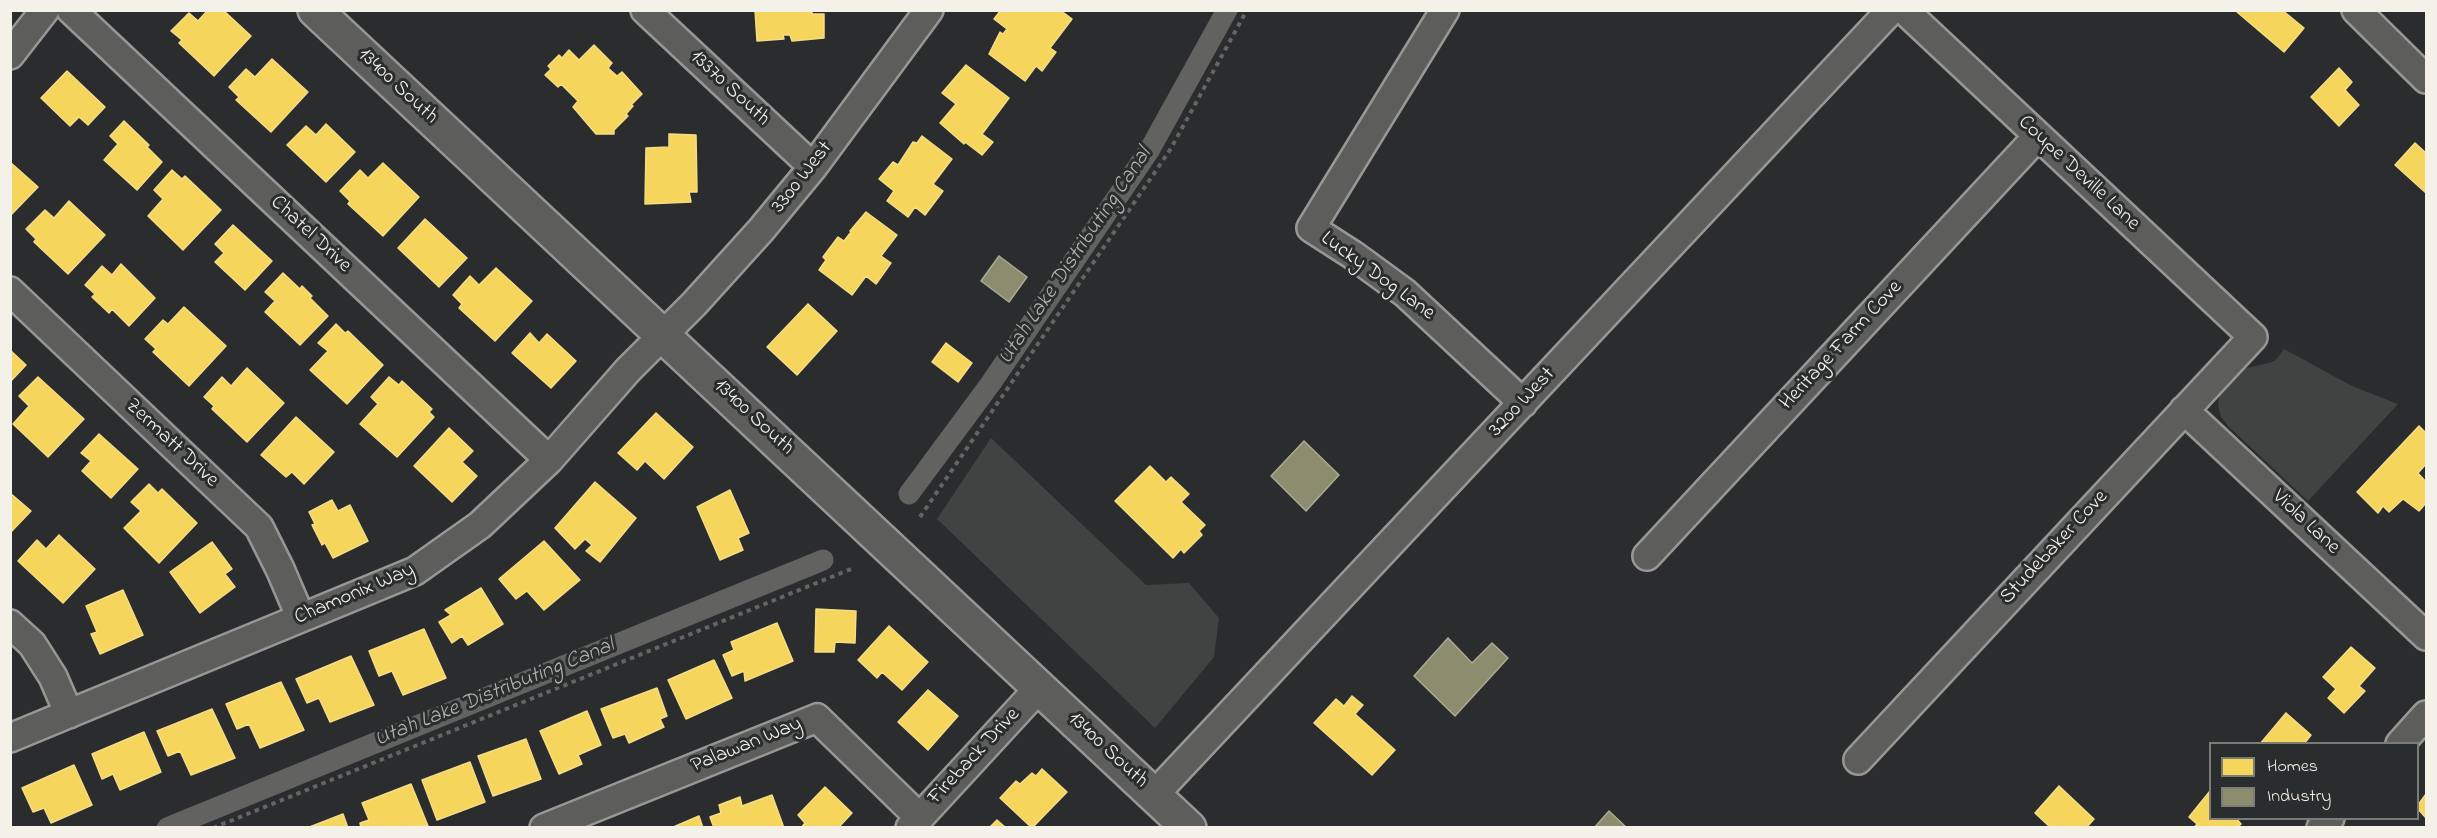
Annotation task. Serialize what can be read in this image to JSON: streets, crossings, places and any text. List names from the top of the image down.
{
  "streets": {
    "main road": ["13400 South"],
    "street": [
      "13370 South",
      "Coupe Deville Lane",
      "3300 West",
      "Chatel Drive",
      "Lucky Dog Lane",
      "Heritage Farm Cove",
      "3200 West",
      "Zermatt Drive",
      "Viola Lane",
      "Studebaker Cove",
      "Chamonix Way",
      "Palawan Way",
      "Fireback Drive"
    ]
  },
  "crossings": [
    ["13400 South", "3300 West"],
    ["13400 South", "3200 West"],
    ["13400 South", "Chamonix Way"],
    ["13400 South", "Fireback Drive"],
    ["13370 South", "3300 West"],
    ["Coupe Deville Lane", "Heritage Farm Cove"],
    ["Coupe Deville Lane", "Studebaker Cove"],
    ["3300 West", "Chamonix Way"],
    ["Chatel Drive", "Chamonix Way"],
    ["Lucky Dog Lane", "3200 West"],
    ["Zermatt Drive", "Chamonix Way"],
    ["Viola Lane", "Studebaker Cove"],
    ["Palawan Way", "Fireback Drive"]
  ],
  "water": ["Utah Lake Distributing Canal"],
  "legend": ["Homes", "Industry"]
}
